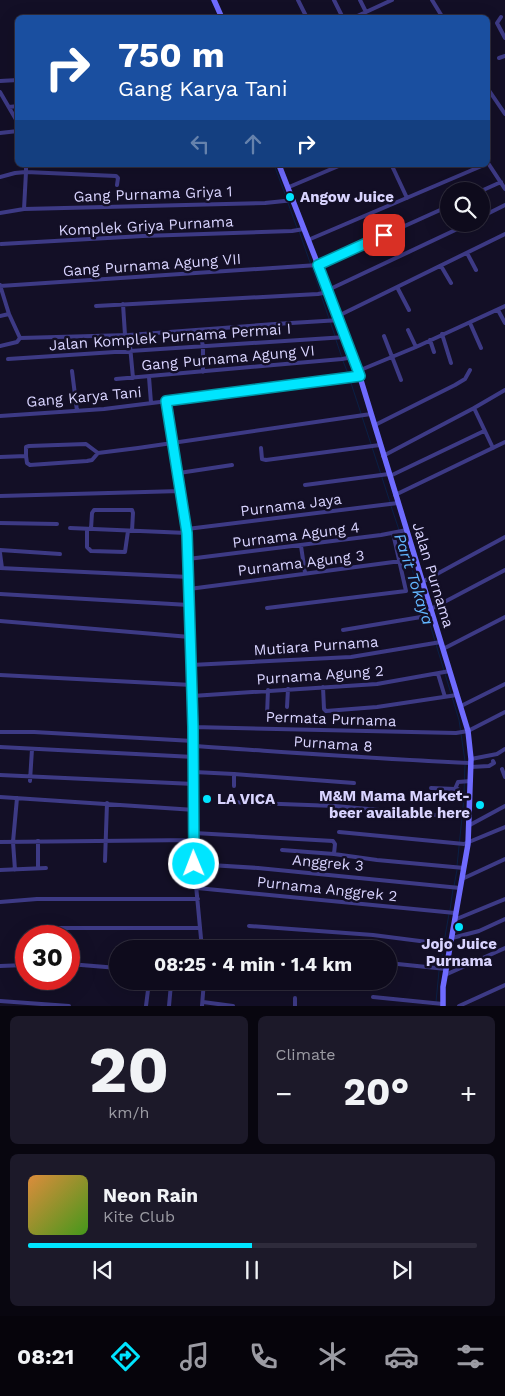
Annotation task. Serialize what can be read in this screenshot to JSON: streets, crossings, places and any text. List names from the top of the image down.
{
  "streets": {
    "street": [
      "Gang Purnama Griya 1",
      "Komplek Griya Purnama",
      "Gang Purnama Agung VII",
      "Jalan Komplek Purnama Permai I",
      "Gang Purnama Agung VI",
      "Gang Karya Tani",
      "Purnama Jaya",
      "Purnama Agung 4",
      "Purnama Agung 3",
      "Jalan Purnama",
      "Mutiara Purnama",
      "Purnama Agung 2",
      "Permata Purnama",
      "Purnama 8",
      "Anggrek 3",
      "Purnama Anggrek 2"
    ]
  },
  "crossings": [
    ["Gang Purnama Griya 1", "Jalan Purnama"],
    ["Komplek Griya Purnama", "Jalan Purnama"],
    ["Gang Purnama Agung VII", "Jalan Purnama"],
    ["Jalan Komplek Purnama Permai I", "Jalan Purnama"],
    ["Gang Purnama Agung VI", "Jalan Purnama"],
    ["Gang Karya Tani", "Jalan Purnama"],
    ["Purnama Jaya", "Jalan Purnama"],
    ["Purnama Agung 4", "Jalan Purnama"],
    ["Purnama Agung 3", "Jalan Purnama"],
    ["Jalan Purnama", "Mutiara Purnama"],
    ["Jalan Purnama", "Purnama Agung 2"],
    ["Jalan Purnama", "Permata Purnama"],
    ["Jalan Purnama", "Purnama 8"],
    ["Jalan Purnama", "Anggrek 3"],
    ["Jalan Purnama", "Purnama Anggrek 2"]
  ],
  "water": ["Parit Tokaya"],
  "places": [
    "Angow Juice",
    "LA VICA",
    "M&M Mama Market- beer available here",
    "Jojo Juice Purnama"
  ],
  "page": {
    "turn": ["750 m", "Gang Karya Tani"],
    "limit": "30",
    "trip": "08:25 · 4 min · 1.4 km",
    "tile": [
      ["20", "km/h"],
      "Climate"
    ],
    "heat": ["−", "20°", "+"],
    "song": ["Neon Rain", "Kite Club"],
    "tabs": "08:21"
  }
}
